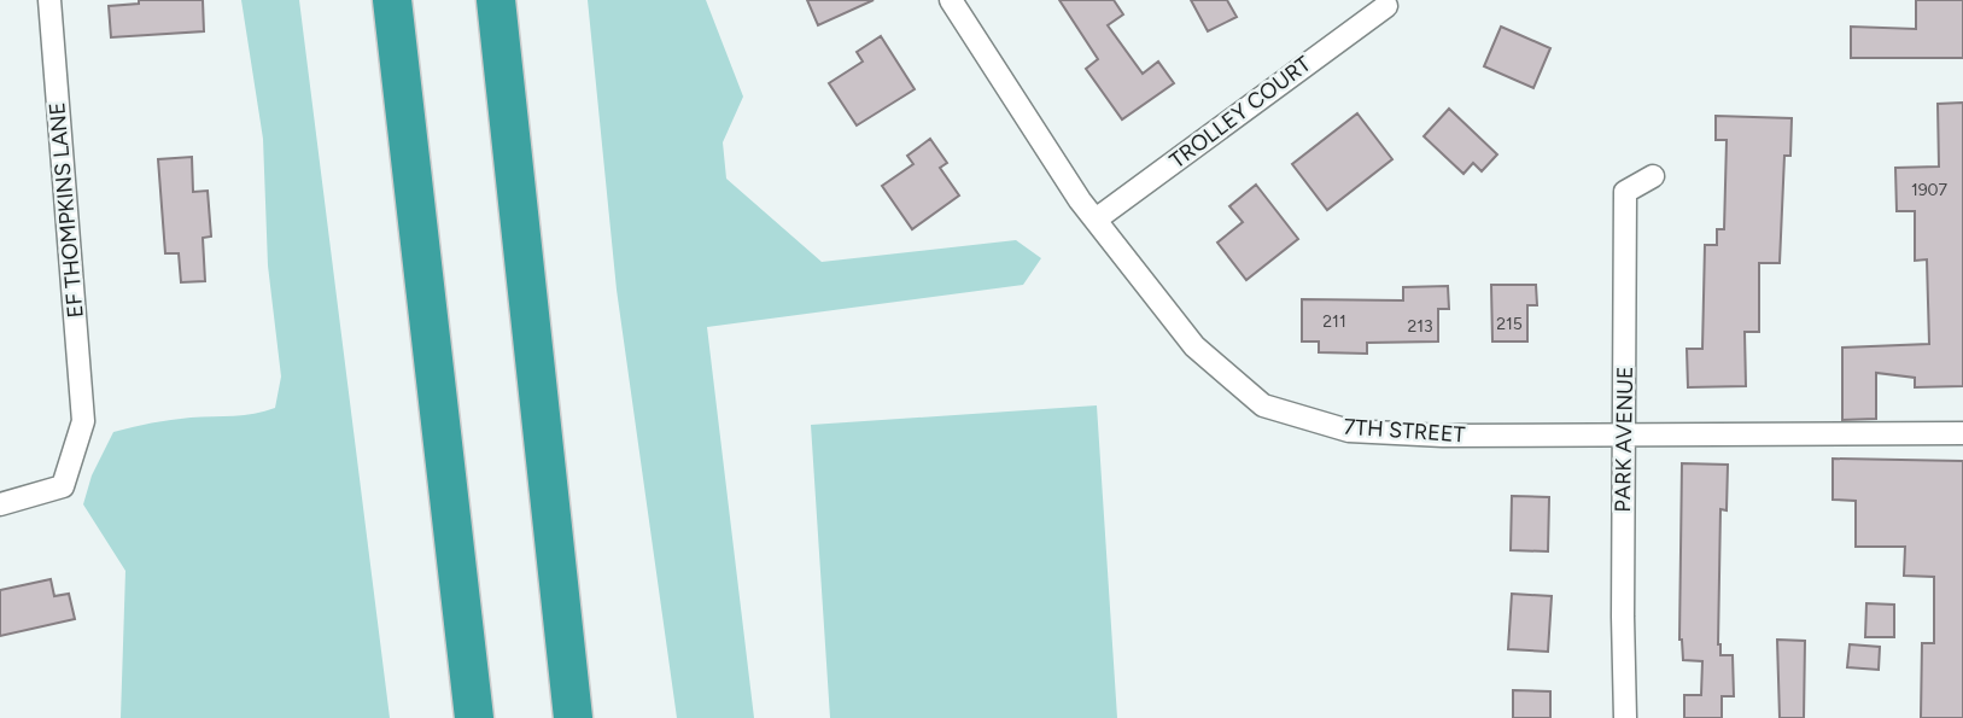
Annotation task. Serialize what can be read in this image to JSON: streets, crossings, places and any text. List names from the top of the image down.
{
  "streets": {
    "street": [
      "TROLLEY COURT",
      "EF THOMPKINS LANE",
      "7TH STREET",
      "PARK AVENUE"
    ]
  },
  "crossings": [
    ["TROLLEY COURT", "7TH STREET"],
    ["7TH STREET", "PARK AVENUE"]
  ],
  "house_numbers": [
    "1907",
    "211",
    "215",
    "213"
  ]
}
